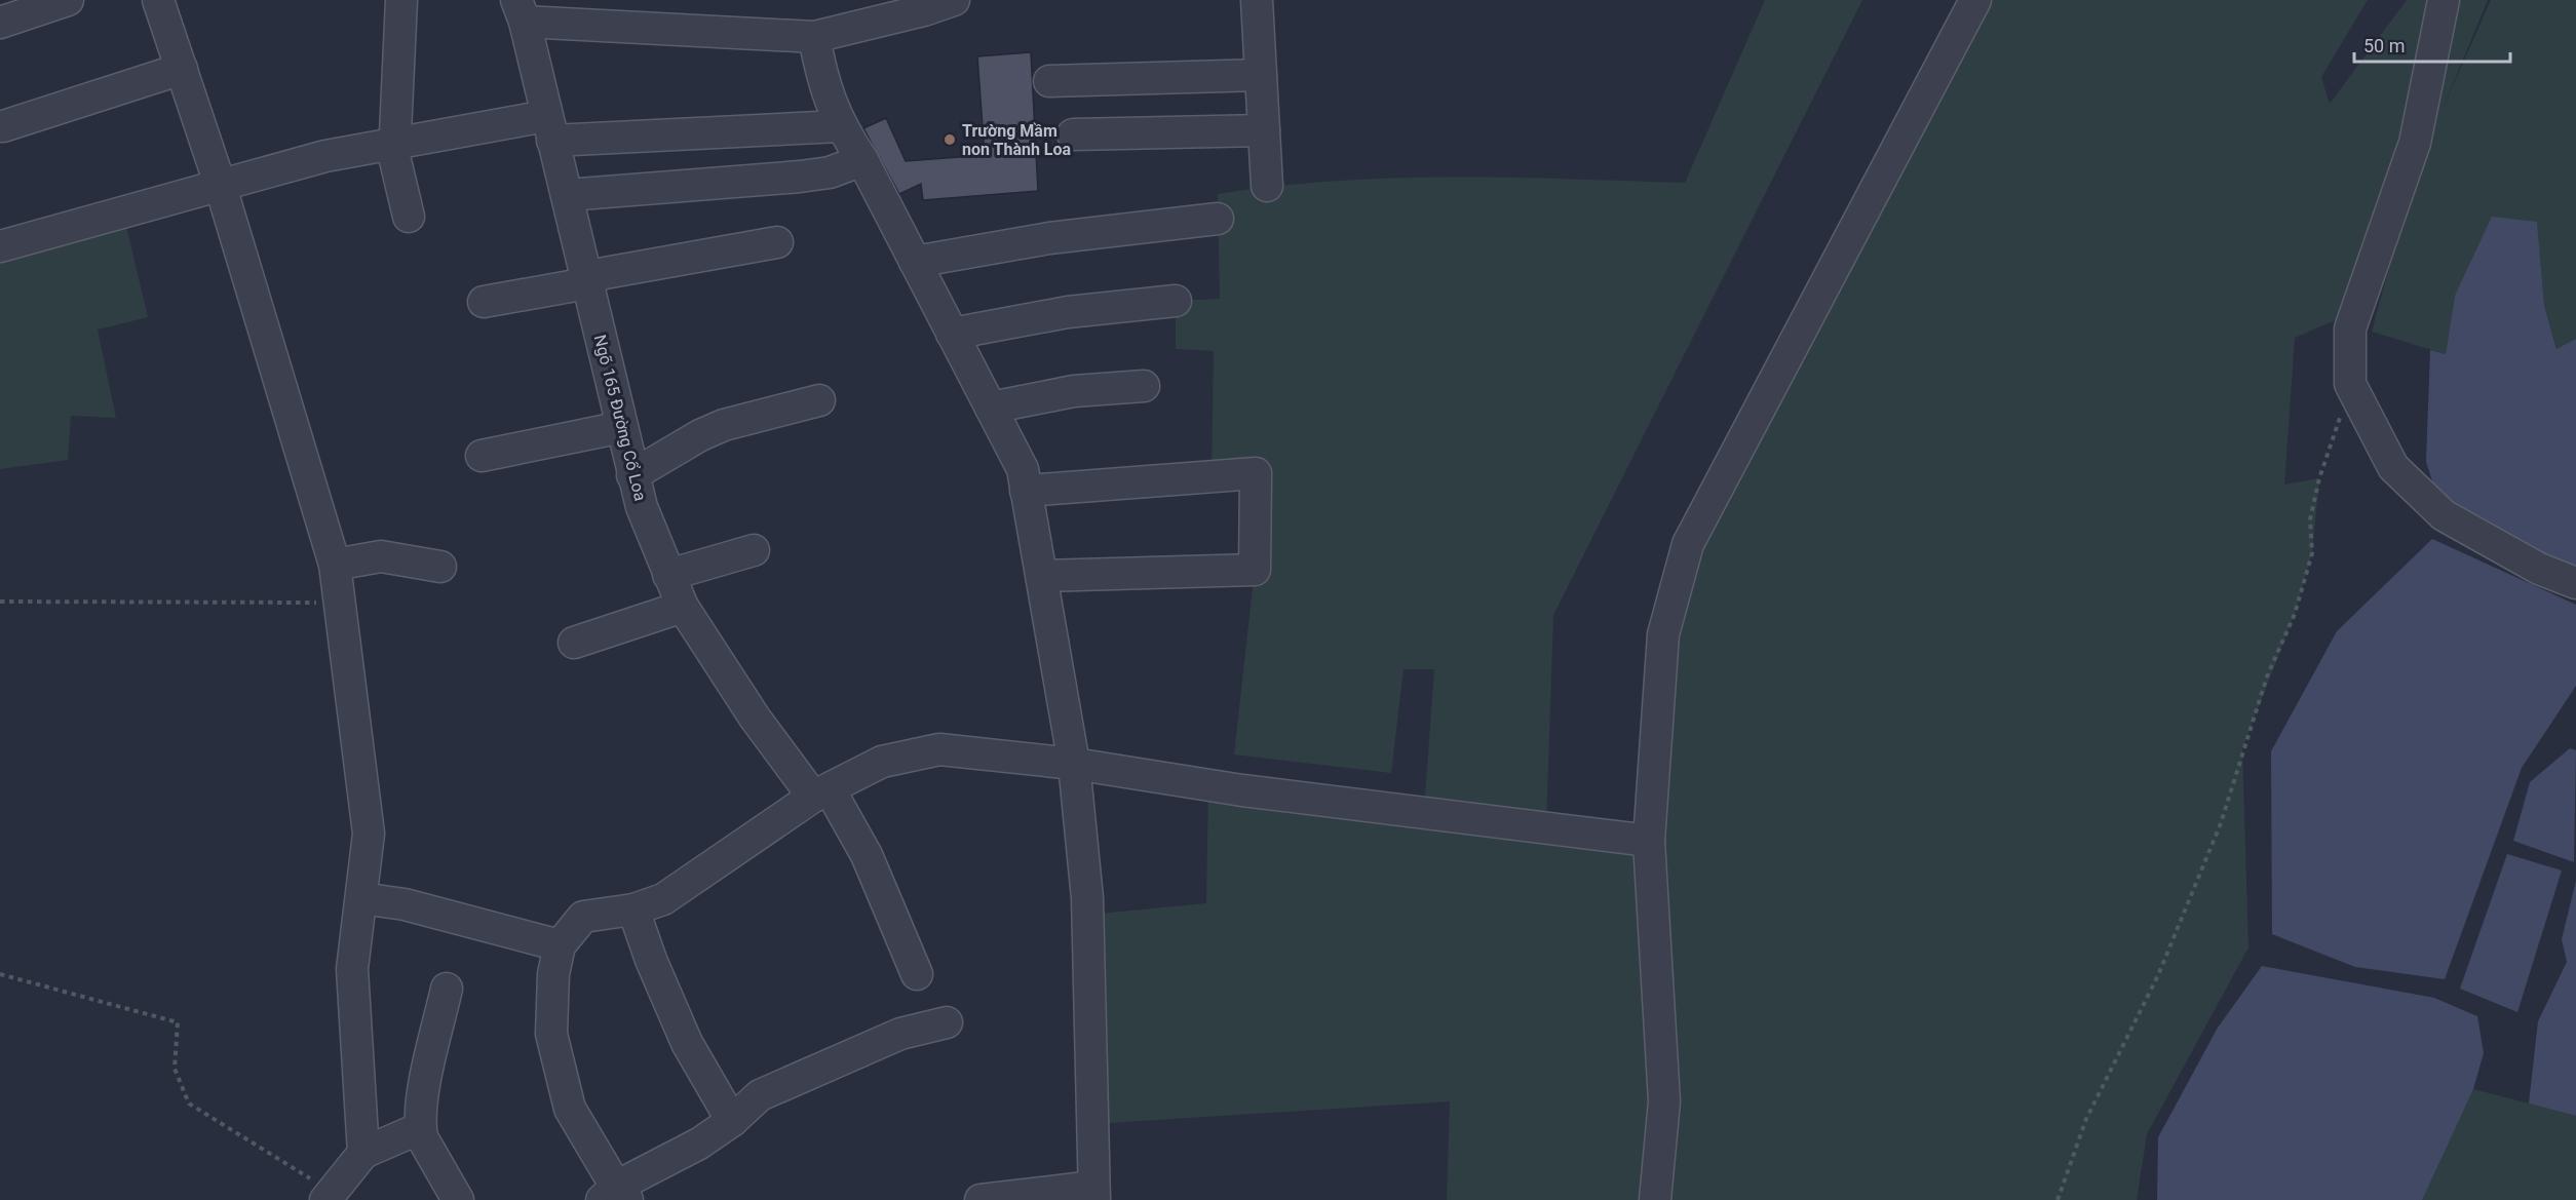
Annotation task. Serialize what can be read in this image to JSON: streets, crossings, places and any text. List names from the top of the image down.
{
  "streets": {
    "street": ["Ngõ 165 Đường Cổ Loa"]
  },
  "places": ["Trường Mầm non Thành Loa"],
  "scale_bar": "50 m"
}
